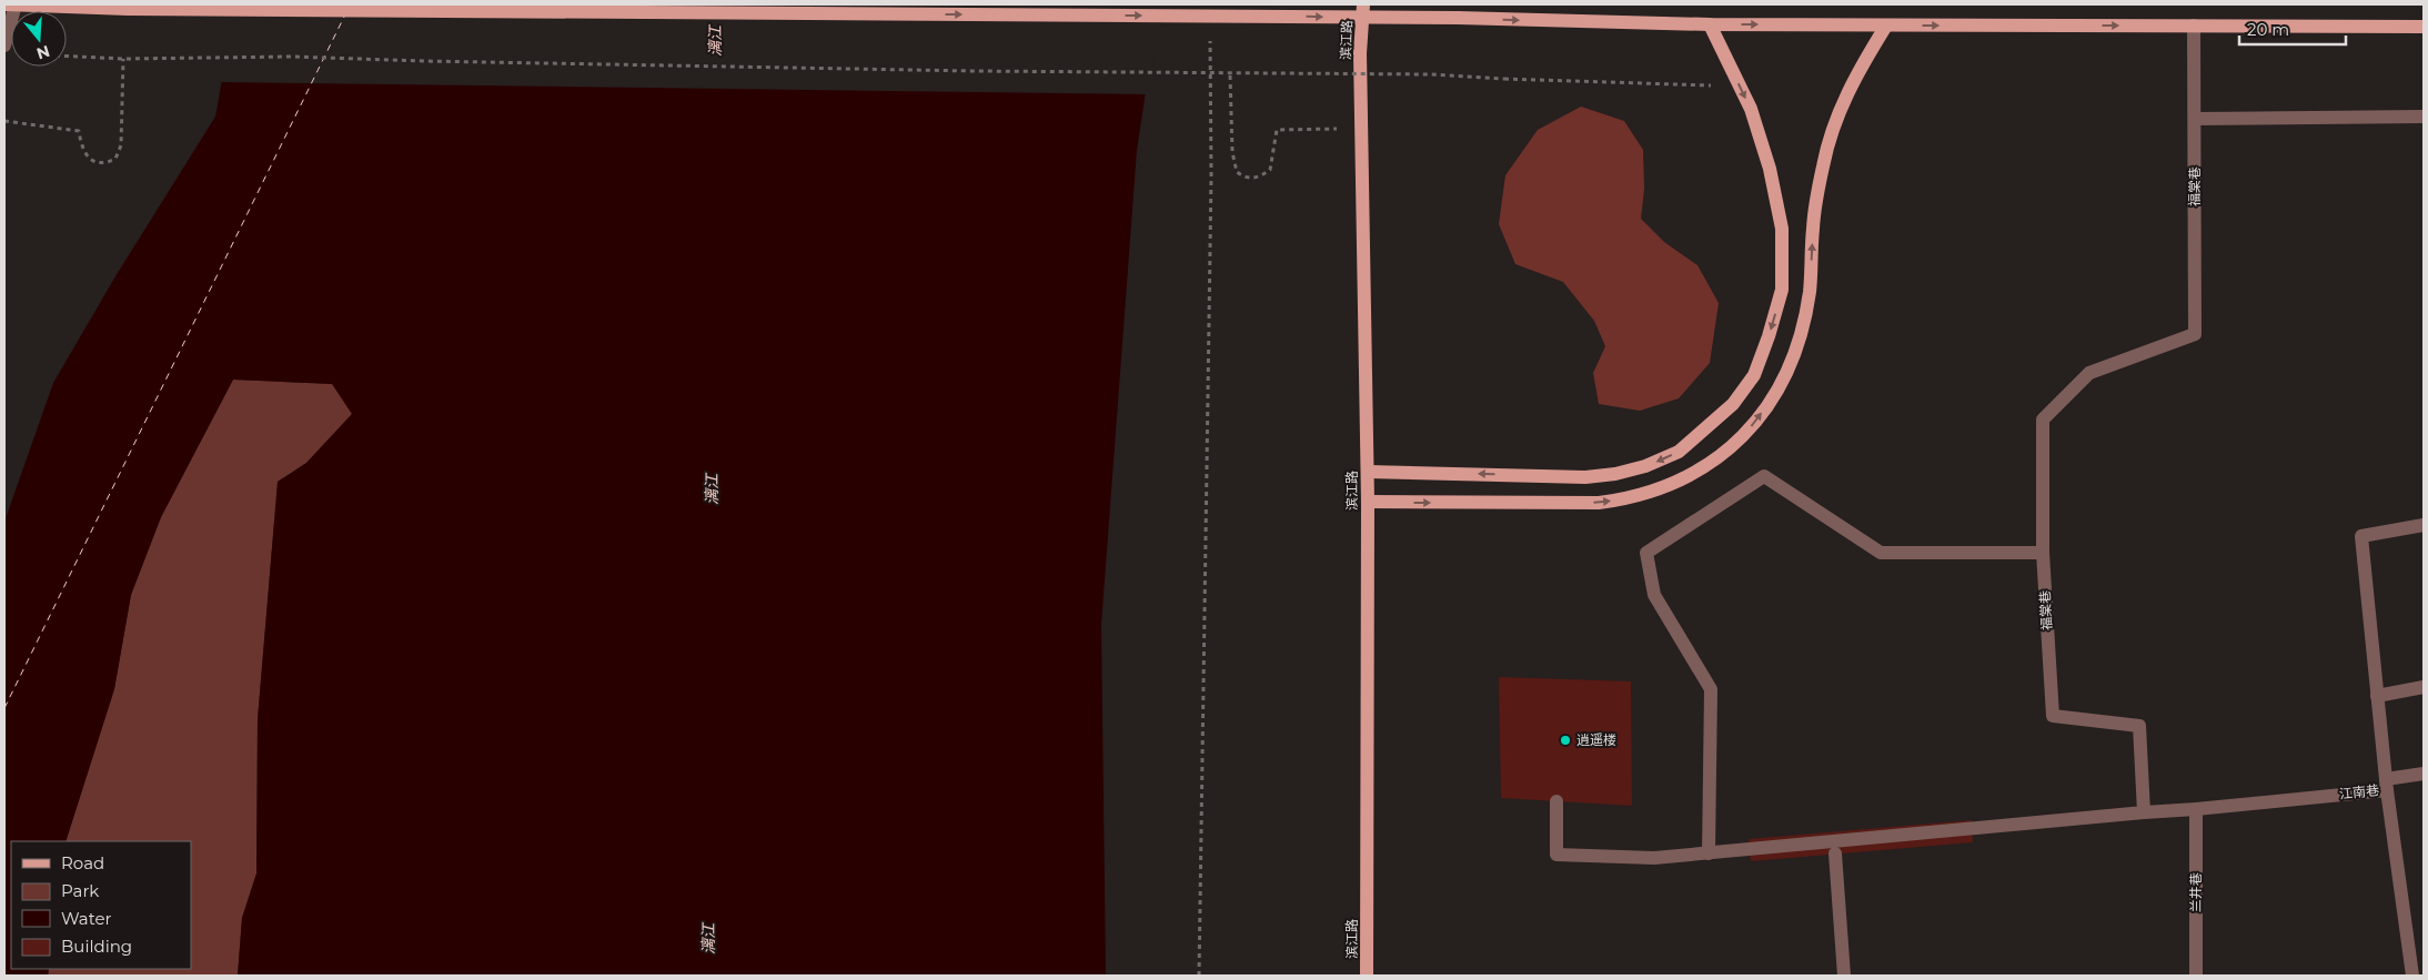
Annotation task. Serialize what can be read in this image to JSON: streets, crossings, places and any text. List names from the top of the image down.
{
  "streets": {
    "main road": ["滨江路"],
    "street": ["福棠巷", "江南巷", "兰井巷"]
  },
  "crossings": [
    ["福棠巷", "江南巷"],
    ["江南巷", "兰井巷"]
  ],
  "water": ["漓江"],
  "places": ["逍遥楼"],
  "legend": [
    "Road",
    "Park",
    "Water",
    "Building"
  ],
  "scale_bar": "20 m",
  "north": "bottom"
}
